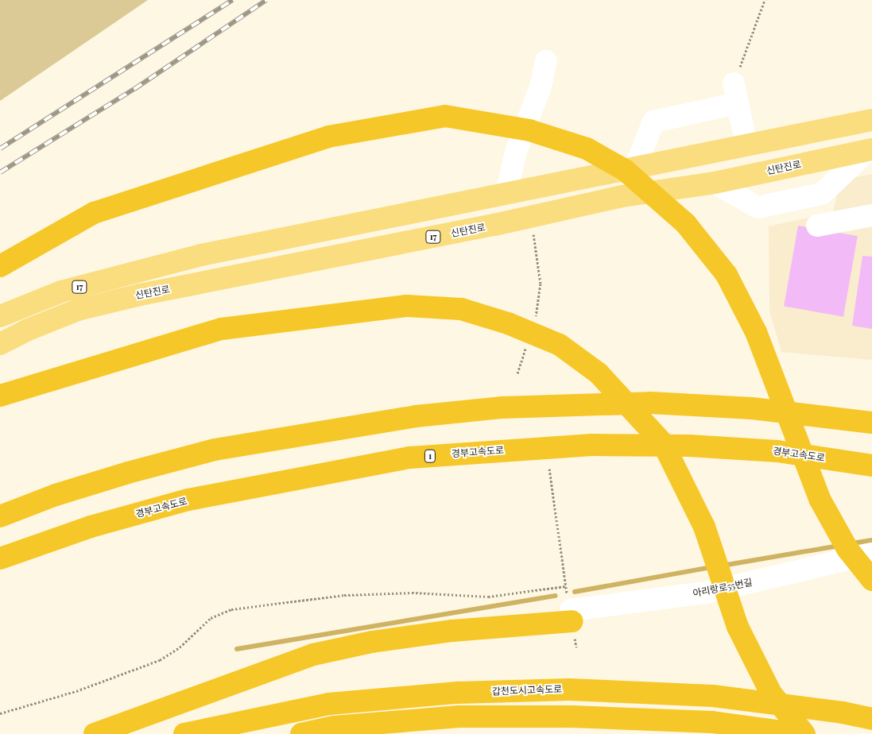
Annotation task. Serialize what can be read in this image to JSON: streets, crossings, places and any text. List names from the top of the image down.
{
  "streets": {
    "highway": ["경부고속도로", "1", "갑천도시고속도로"],
    "main road": ["신탄진로", "17"],
    "lane": ["아리랑로55번길"]
  }
}
